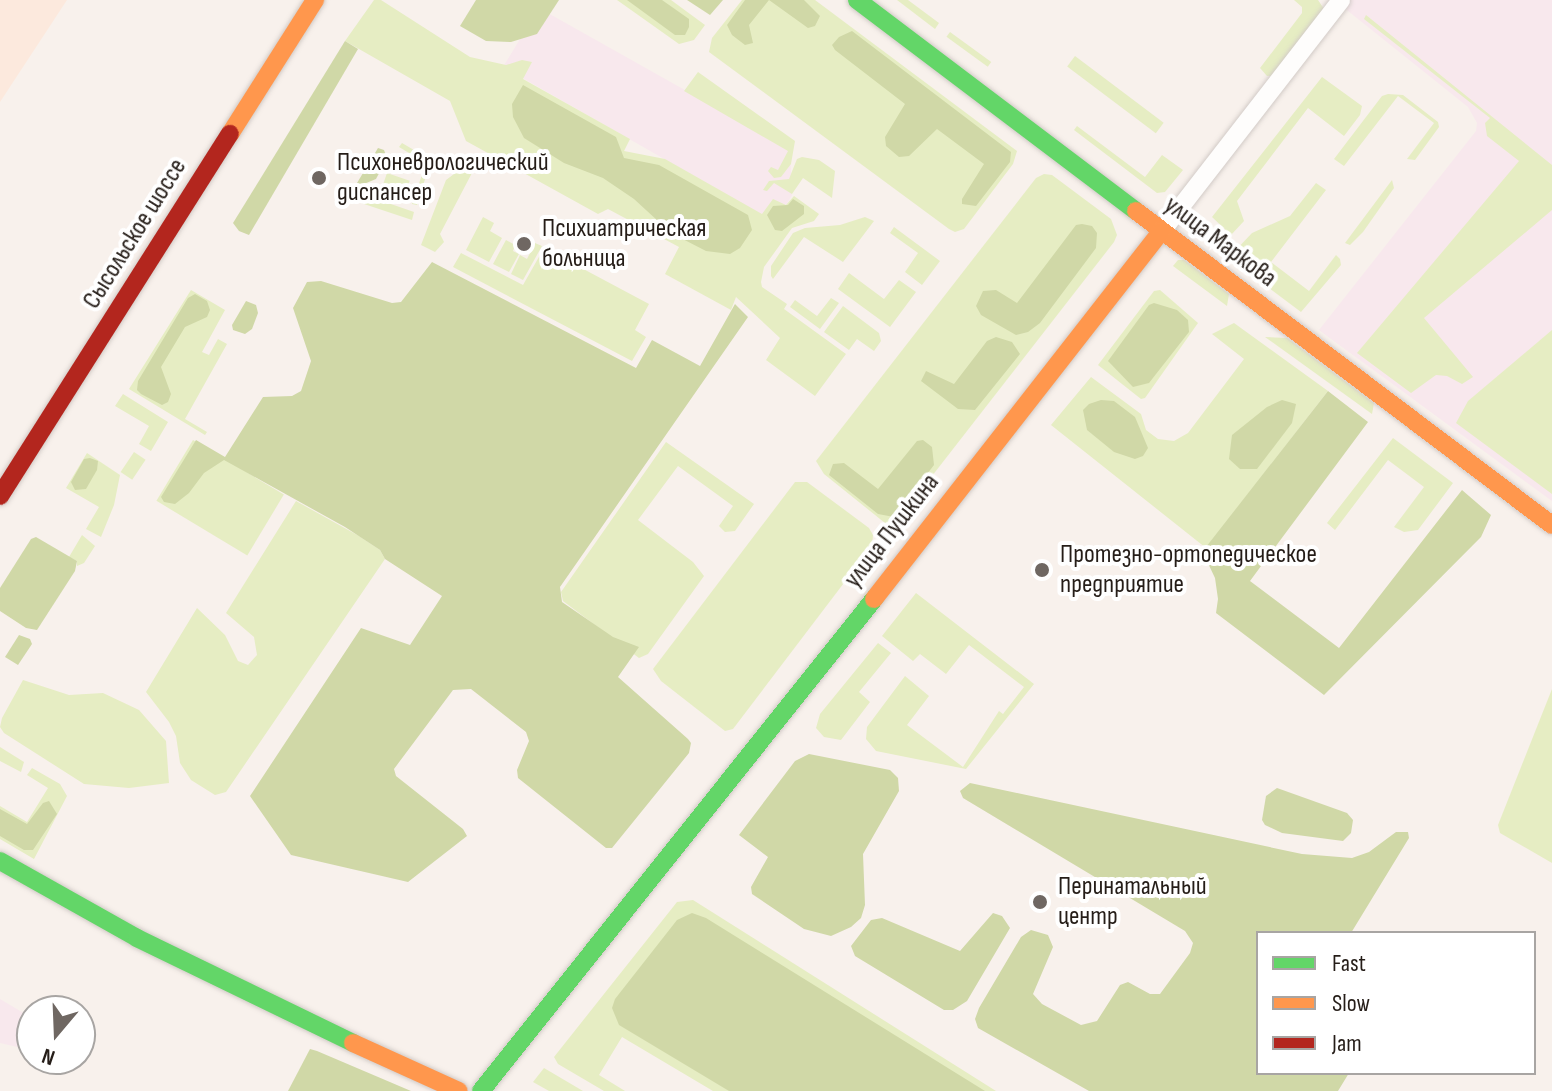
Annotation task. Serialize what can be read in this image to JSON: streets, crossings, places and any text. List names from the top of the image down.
{
  "streets": {
    "street": ["Сысольское шоссе", "улица Маркова", "улица Пушкина"]
  },
  "crossings": [
    ["улица Маркова", "улица Пушкина"]
  ],
  "places": [
    "Психоневрологический диспансер",
    "Психиатрическая больница",
    "Протезно-ортопедическое предприятие",
    "Перинатальный центр"
  ],
  "legend": ["Fast", "Slow", "Jam"],
  "north": "bottom"
}
